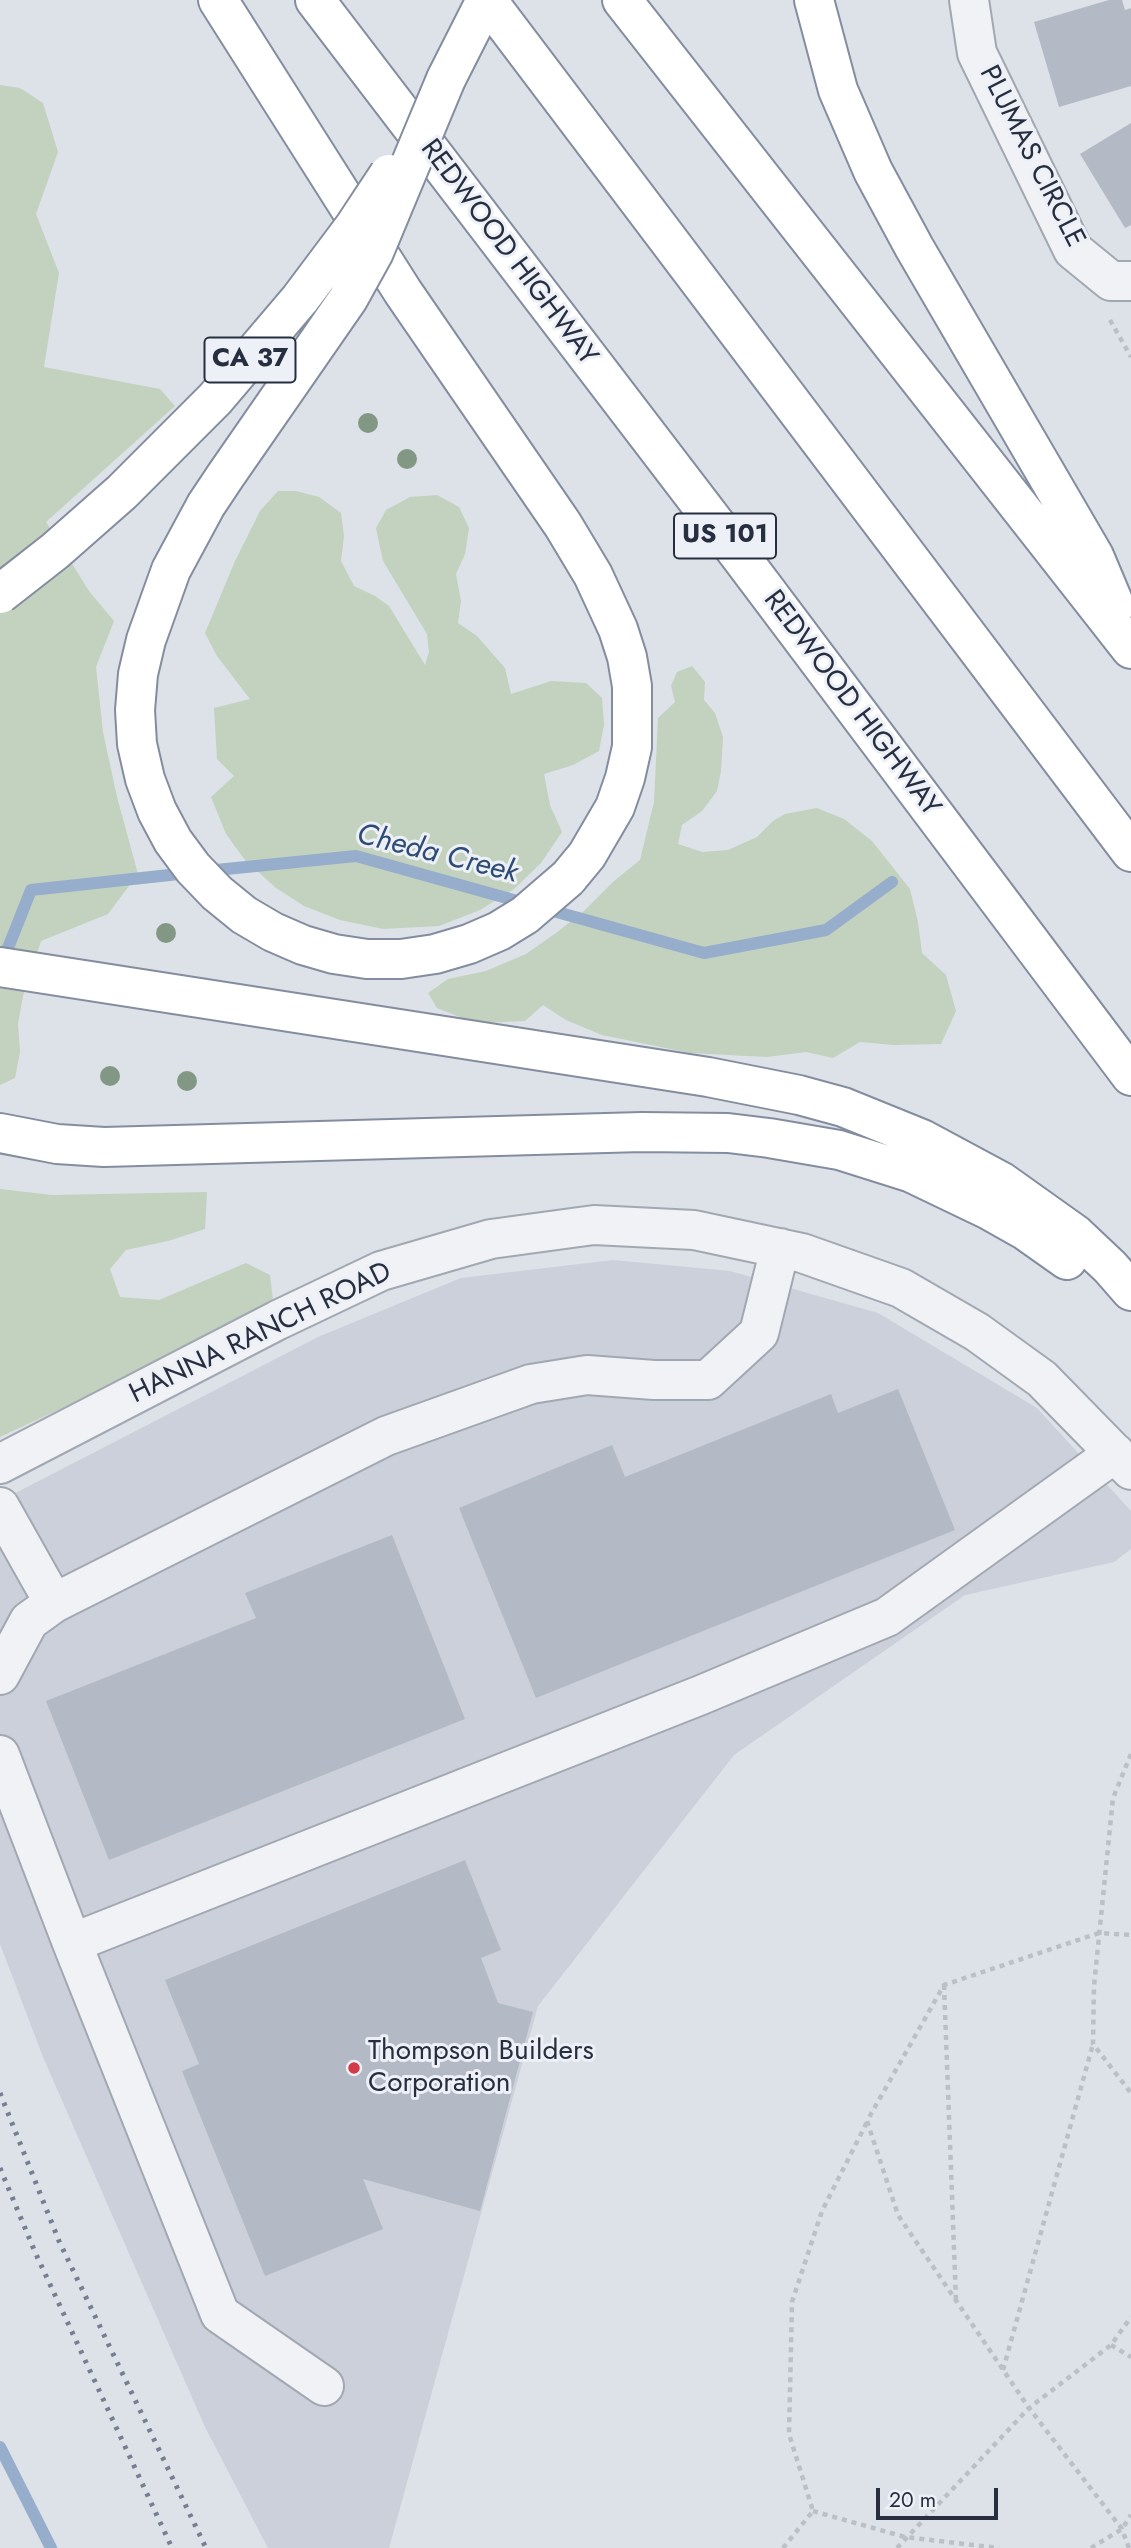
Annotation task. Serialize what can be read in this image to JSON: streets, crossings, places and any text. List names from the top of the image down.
{
  "streets": {
    "highway": ["REDWOOD HIGHWAY", "CA 37", "US 101"],
    "street": ["PLUMAS CIRCLE", "HANNA RANCH ROAD"]
  },
  "water": ["Cheda Creek"],
  "places": ["Thompson Builders Corporation"],
  "scale_bar": "20 m"
}
